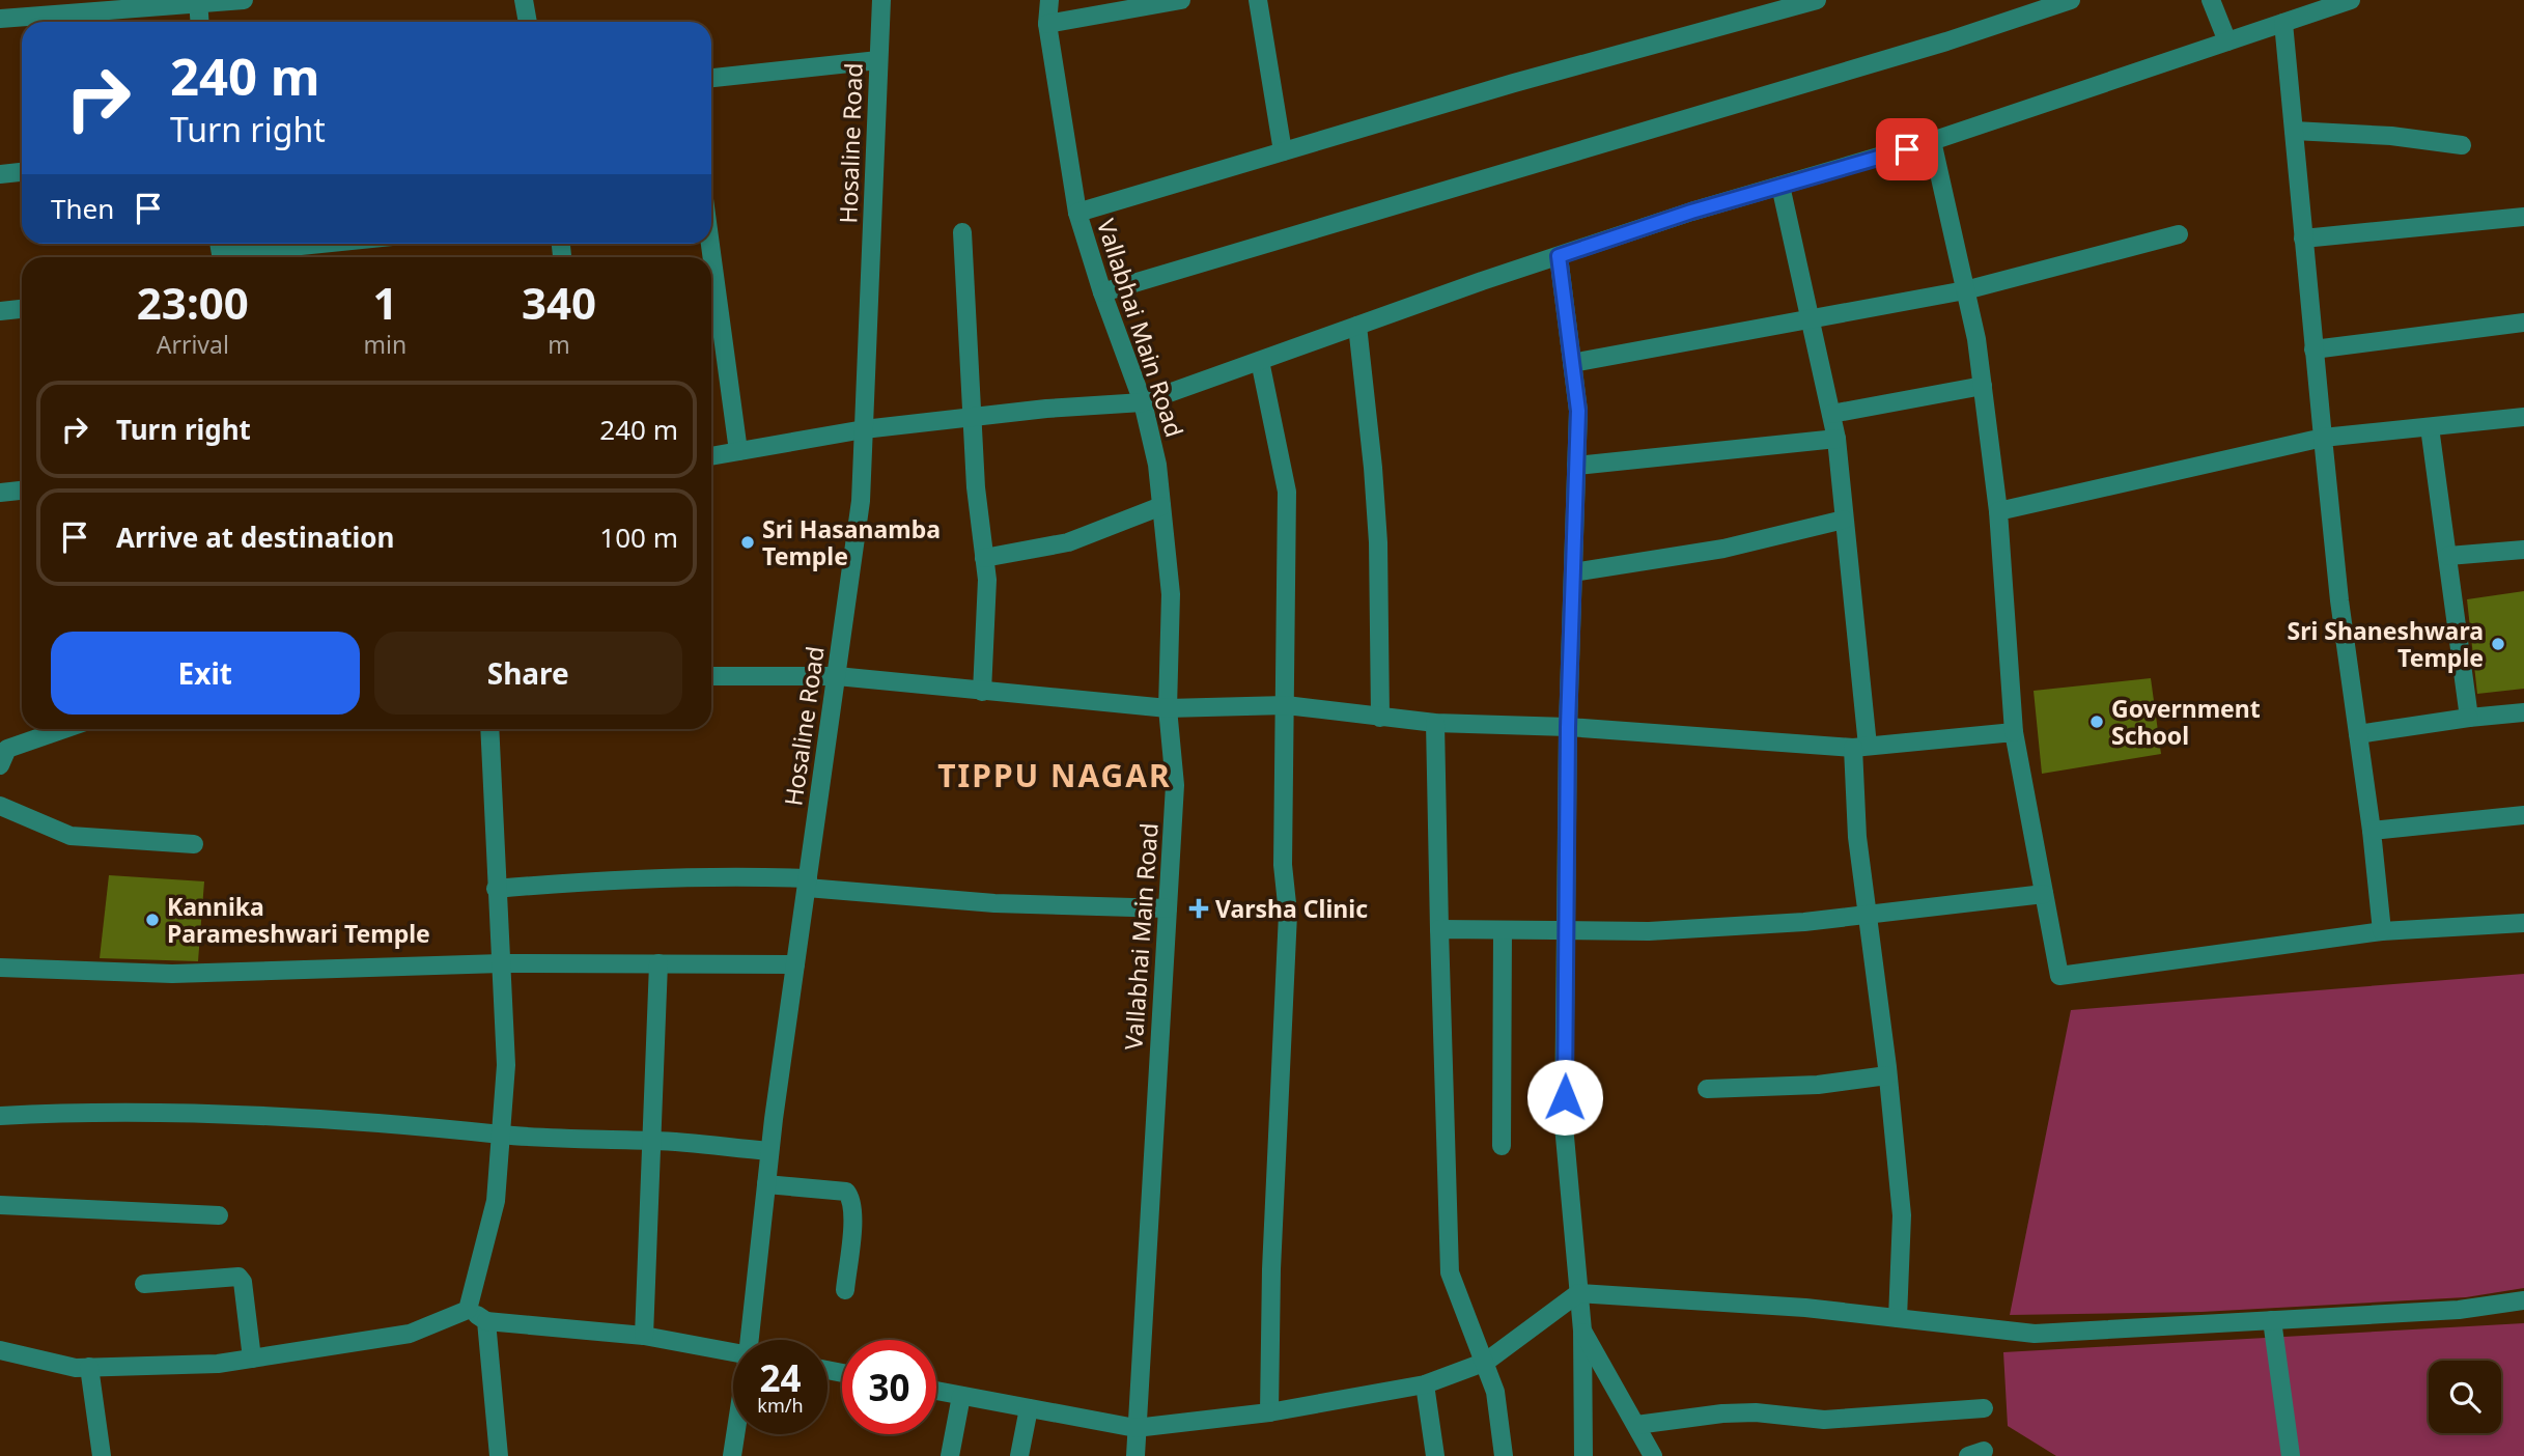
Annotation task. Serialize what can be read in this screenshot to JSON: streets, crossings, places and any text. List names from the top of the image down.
{
  "streets": {
    "street": ["Hosaline Road", "Vallabhai Main Road"]
  },
  "districts": ["TIPPU NAGAR"],
  "places": {
    "other": [
      "Sri Hasanamba Temple",
      "Sri Shaneshwara Temple",
      "Government School",
      "Kannika Parameshwari Temple"
    ],
    "health": ["Varsha Clinic"]
  },
  "page": {
    "turn": ["240 m", "Turn right"],
    "then": "Then",
    "eta": [
      "23:00",
      "Arrival",
      "1",
      "min",
      "340",
      "m"
    ],
    "list": [
      {
        "name": "Turn right",
        "value": "240 m"
      },
      {
        "name": "Arrive at destination",
        "value": "100 m"
      }
    ],
    "buttons": ["Exit", "Share"],
    "speed": "24 km/h",
    "limit": "30"
  }
}
